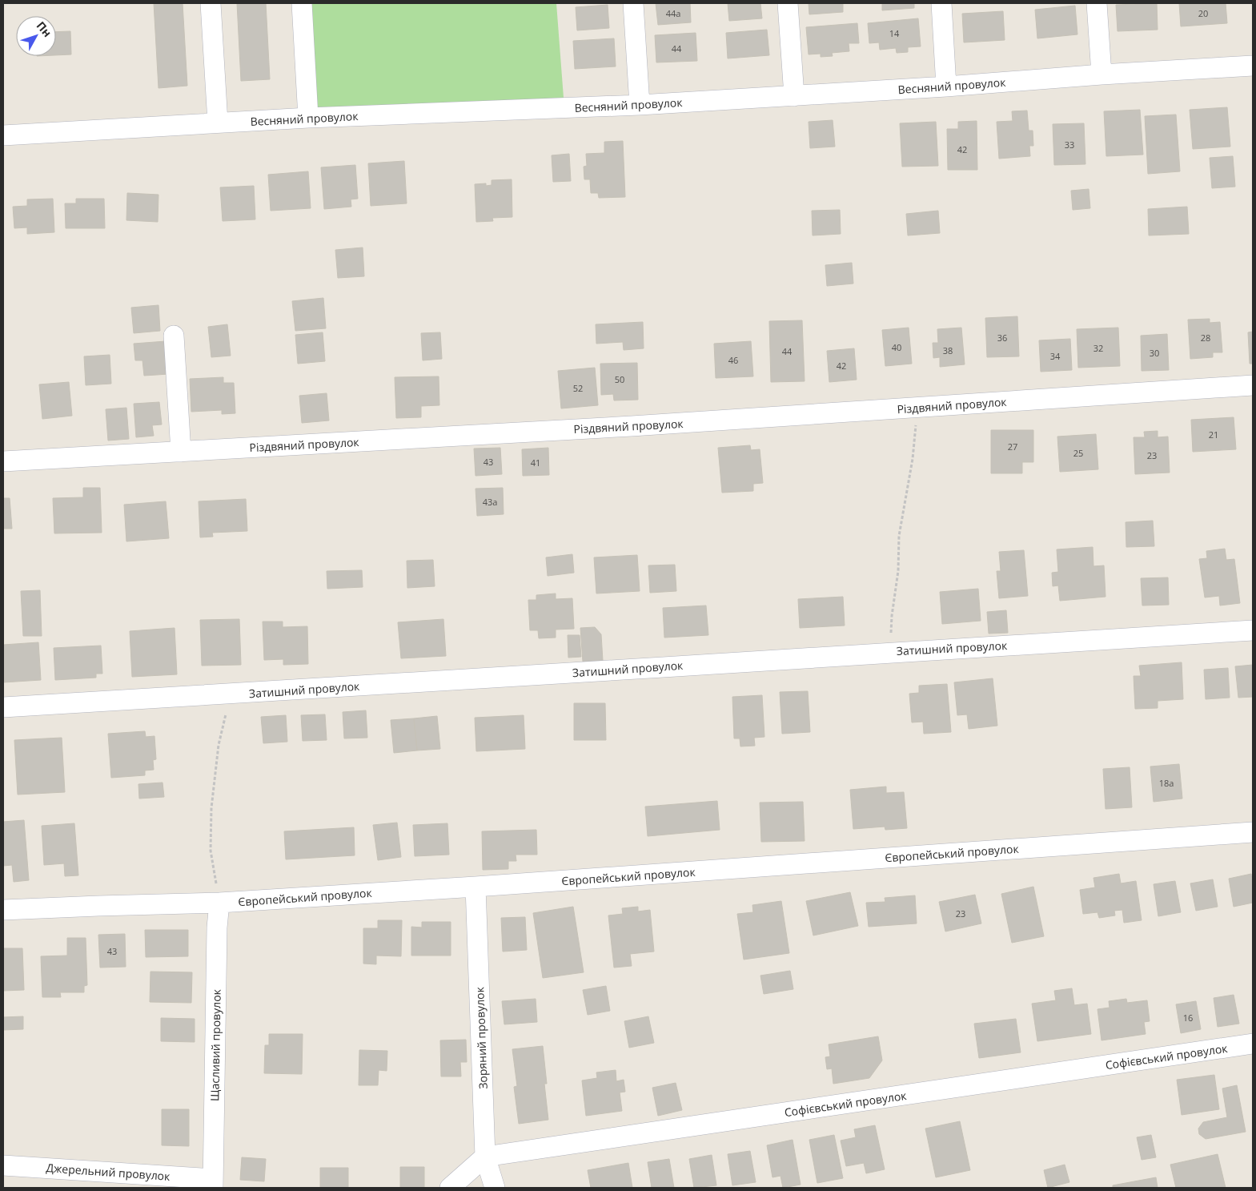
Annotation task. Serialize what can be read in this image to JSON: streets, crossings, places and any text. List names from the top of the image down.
{
  "streets": {
    "street": [
      "Весняний провулок",
      "Різдвяний провулок",
      "Затишний провулок",
      "Європейський провулок",
      "Зоряний провулок",
      "Щасливий провулок",
      "Софієвський провулок",
      "Джерельний провулок"
    ]
  },
  "crossings": [
    ["Європейський провулок", "Зоряний провулок"],
    ["Європейський провулок", "Щасливий провулок"],
    ["Зоряний провулок", "Софієвський провулок"],
    ["Щасливий провулок", "Джерельний провулок"]
  ],
  "house_numbers": [
    "44а",
    "20",
    "14",
    "44",
    "33",
    "42",
    "36",
    "28",
    "40",
    "32",
    "38",
    "44",
    "30",
    "34",
    "46",
    "42",
    "50",
    "52",
    "21",
    "27",
    "25",
    "23",
    "43",
    "41",
    "43а",
    "18а",
    "23",
    "43",
    "16"
  ],
  "north": "top right"
}
